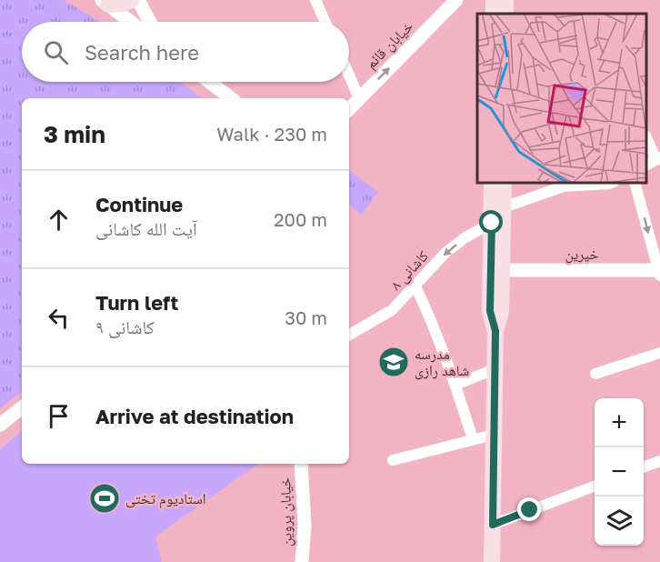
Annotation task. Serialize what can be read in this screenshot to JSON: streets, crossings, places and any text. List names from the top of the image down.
{
  "streets": {
    "street": [
      "خیابان قائم",
      "خیرین",
      "کاشانی ۸",
      "خیابان پروین"
    ]
  },
  "one_way": ["خیابان قائم", "کاشانی ۸"],
  "places": {
    "school or university": ["مدرسه شاهد رازی"],
    "sports": ["استادیوم تختی"]
  },
  "page": {
    "search": "Search here",
    "heading": ["3 min", "Walk · 230 m"],
    "list": [
      ["Continue", "آیت الله کاشانی", "200 m"],
      ["Turn left", "کاشانی ۹", "30 m"],
      "Arrive at destination"
    ],
    "map_buttons": ["+", "−"]
  }
}
